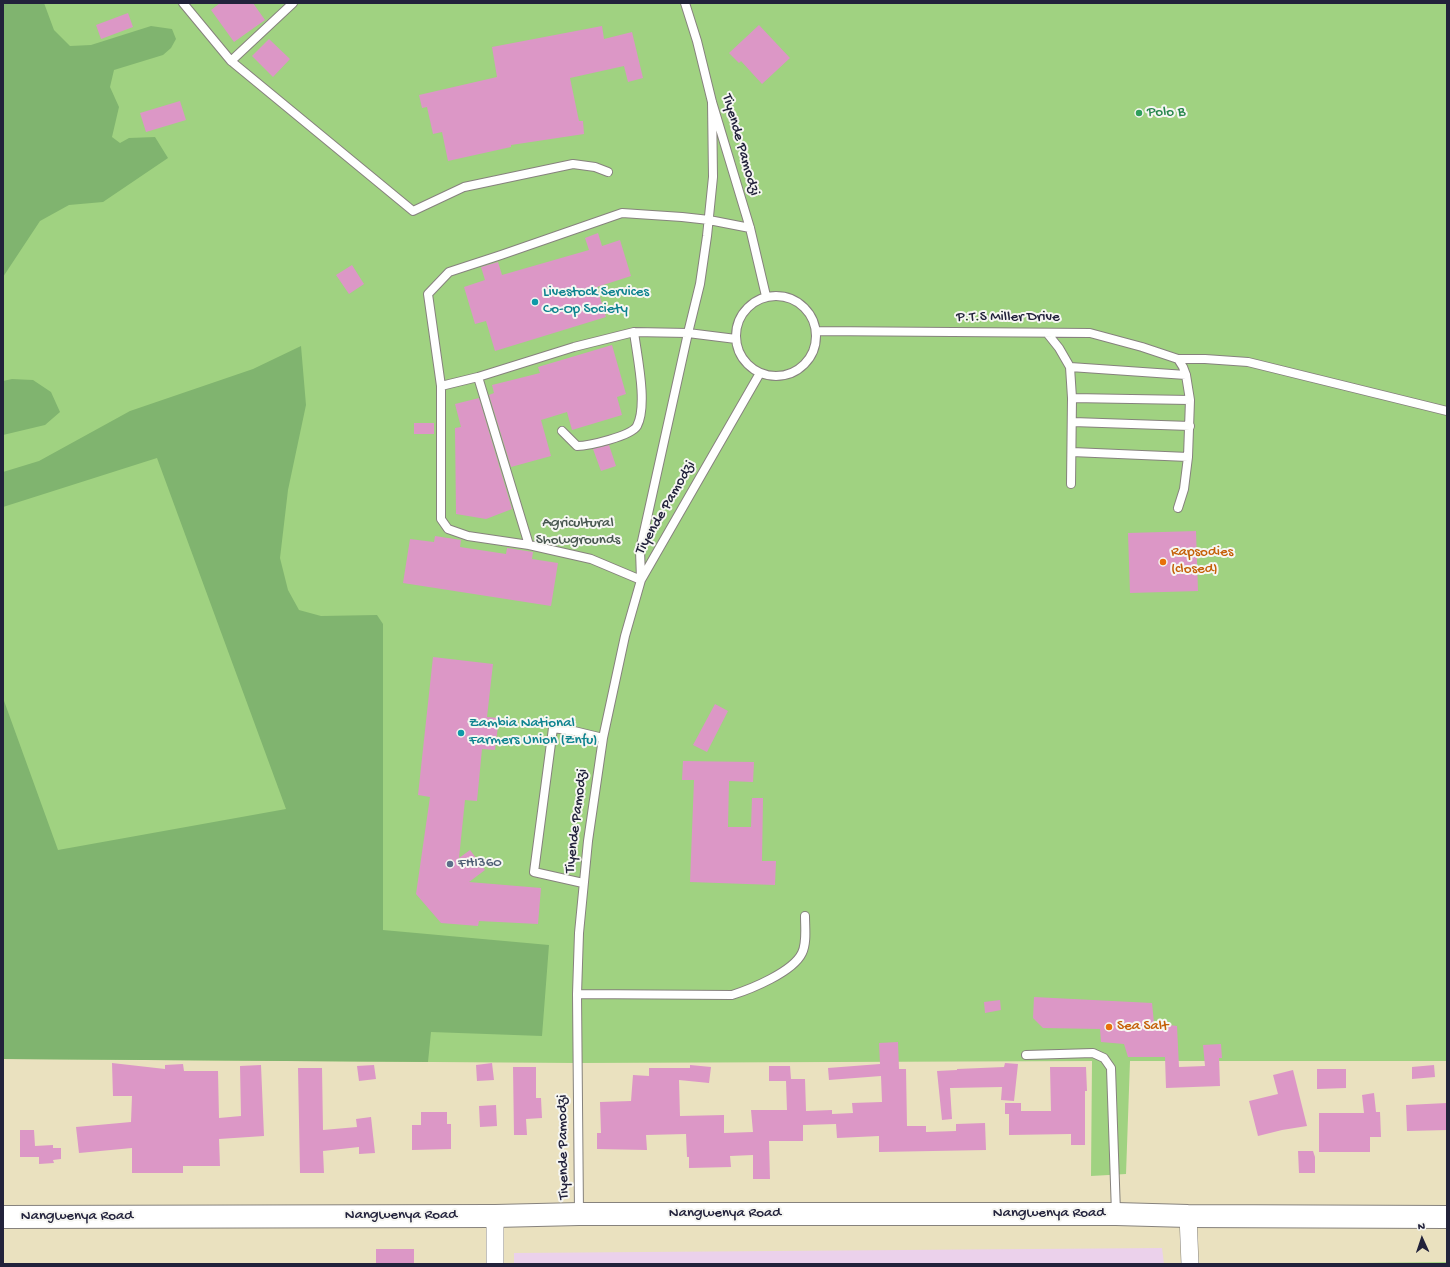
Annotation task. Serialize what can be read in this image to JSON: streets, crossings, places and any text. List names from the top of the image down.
{
  "streets": {
    "main road": ["Nangwenya Road"],
    "lane": ["Tiyende Pamodzi", "P.T.S Miller Drive"]
  },
  "crossings": [
    ["Tiyende Pamodzi", "P.T.S Miller Drive"],
    ["Tiyende Pamodzi", "Nangwenya Road"]
  ],
  "parks": ["Agricultural Showgrounds"],
  "places": [
    "Polo B",
    "Livestock Services Co-Op Society",
    "Rapsodies (closed)",
    "Zambia National Farmers Union (Znfu)",
    "FHI360",
    "Sea Salt"
  ],
  "north": "top"
}
